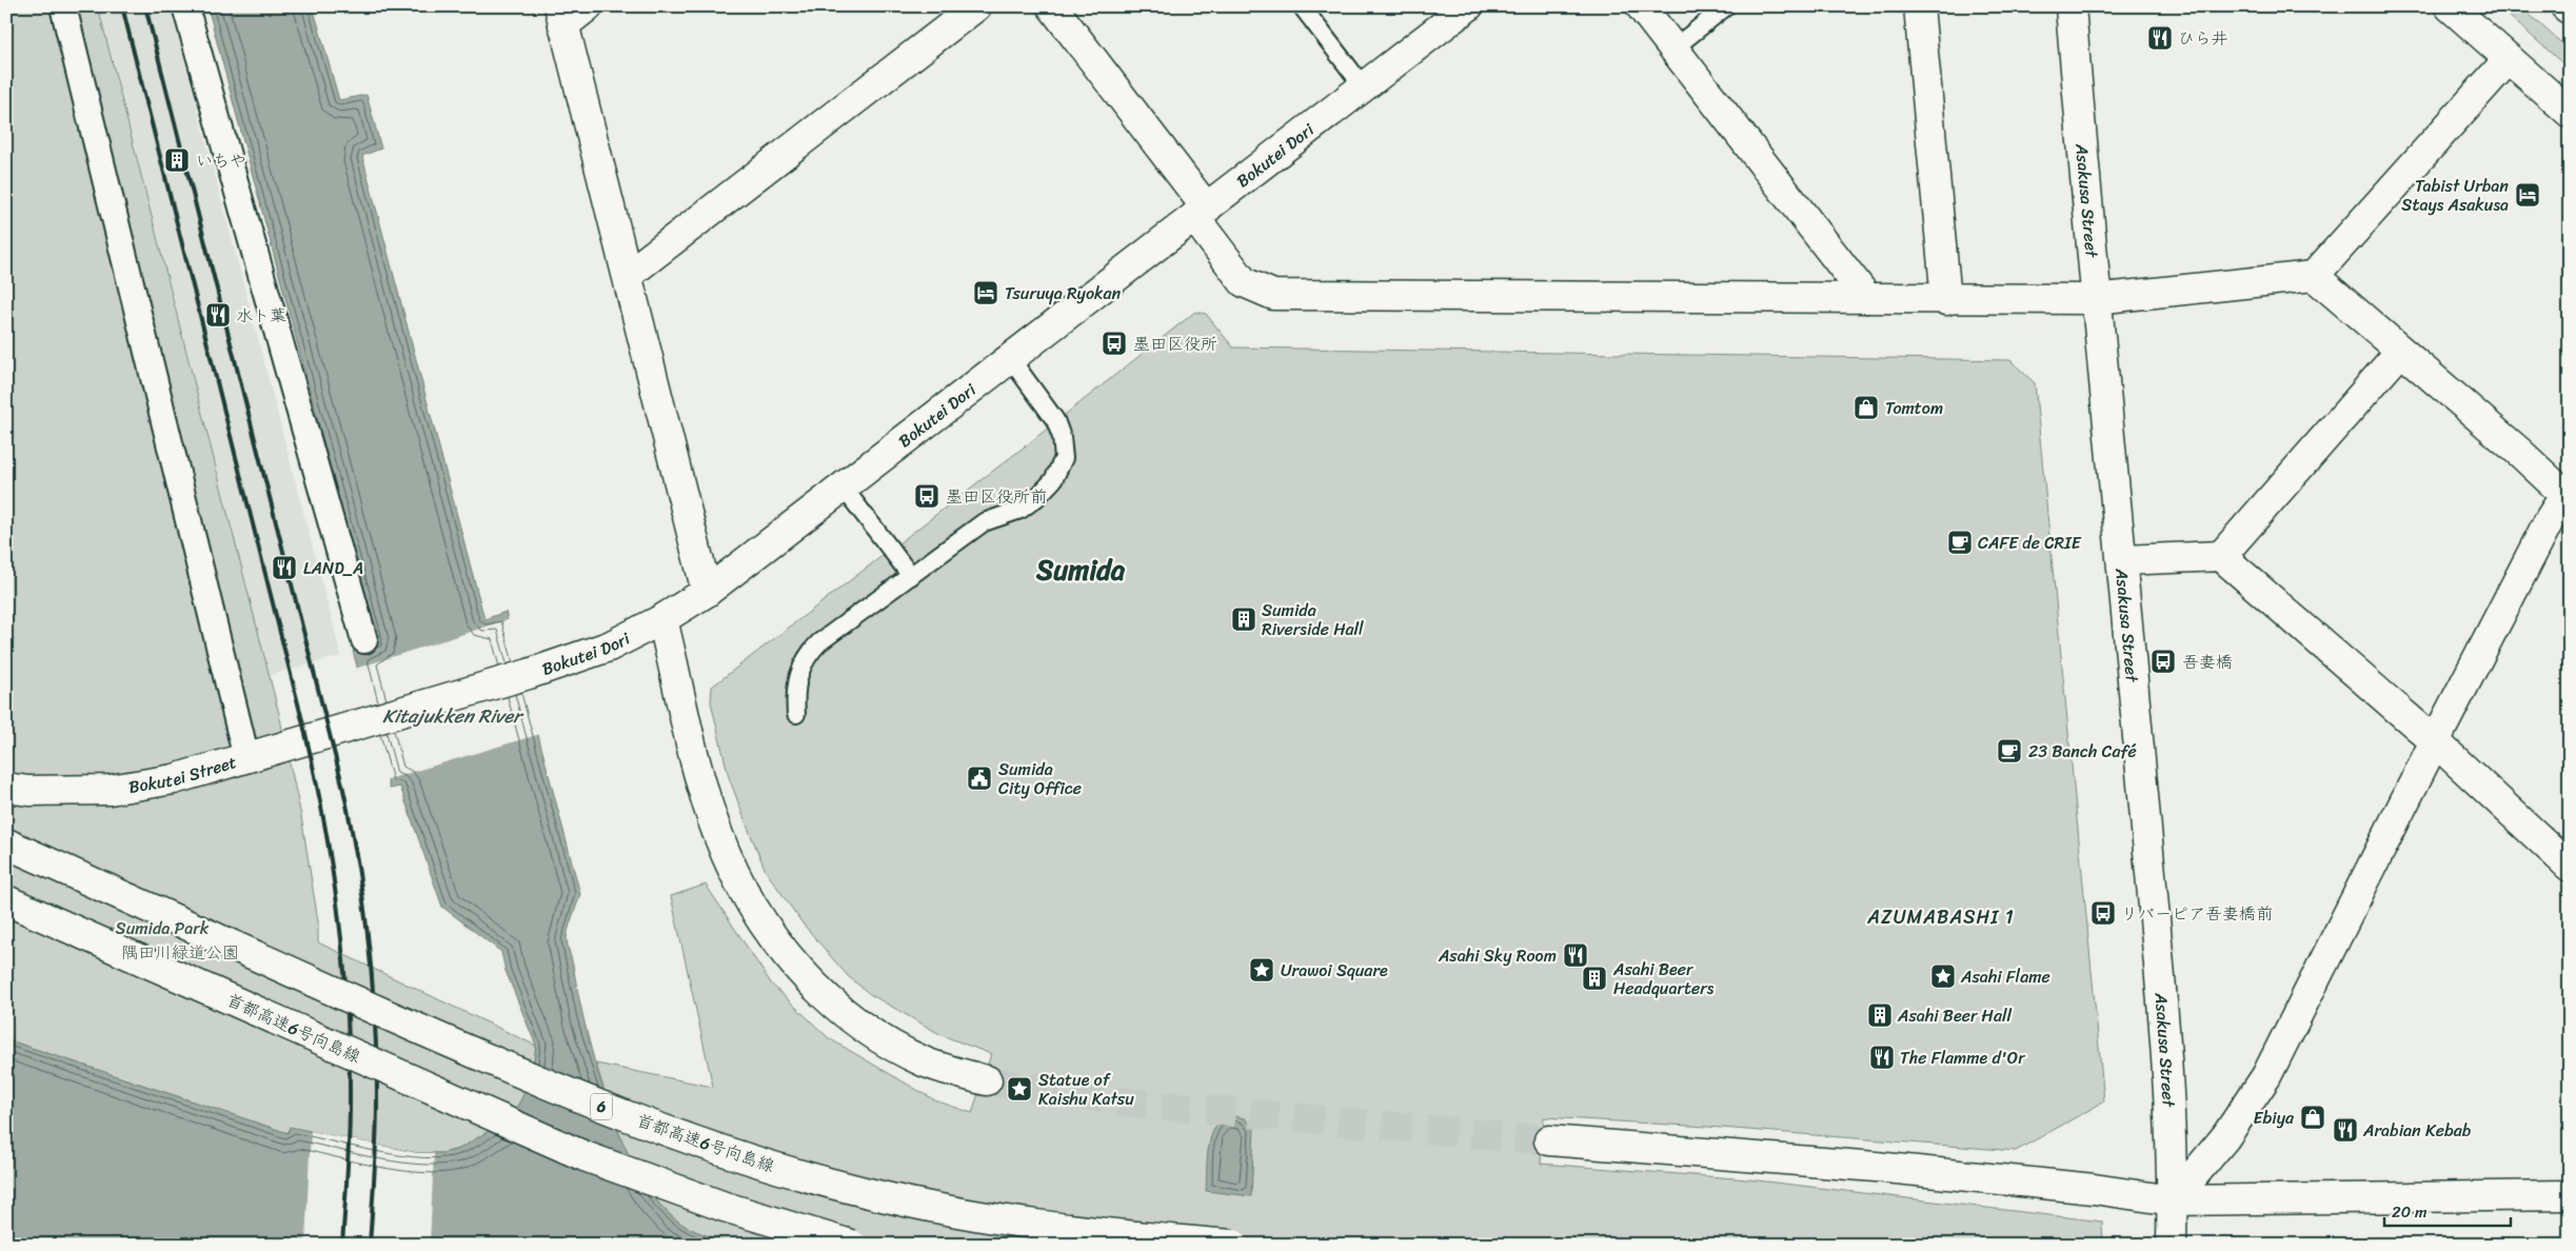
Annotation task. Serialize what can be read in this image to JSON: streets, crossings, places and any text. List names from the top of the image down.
{
  "streets": {
    "main road": [
      "Bokutei Dori",
      "Asakusa Street",
      "Bokutei Street",
      "首都高速6号向島線",
      "6"
    ]
  },
  "crossings": [
    ["Bokutei Dori", "Bokutei Street"]
  ],
  "districts": ["Sumida", "AZUMABASHI 1"],
  "water": ["Kitajukken River"],
  "parks": ["Sumida Park", "隅田川緑道公園"],
  "places": {
    "restaurant": [
      "ひら井",
      "水ト葉",
      "LAND_A",
      "Asahi Sky Room",
      "The Flamme d'Or",
      "Arabian Kebab"
    ],
    "building": [
      "いちや",
      "Sumida Riverside Hall",
      "Asahi Beer Headquarters",
      "Asahi Beer Hall"
    ],
    "hotel": ["Tabist Urban Stays Asakusa", "Tsuruya Ryokan"],
    "bus stop": [
      "墨田区役所",
      "墨田区役所前",
      "吾妻橋",
      "リバーピア吾妻橋前"
    ],
    "shop": ["Tomtom", "Ebiya"],
    "cafe": ["CAFE de CRIE", "23 Banch Café"],
    "public building": ["Sumida City Office"],
    "place": ["Urawoi Square", "Asahi Flame", "Statue of Kaishu Katsu"]
  },
  "scale_bar": "20 m"
}
